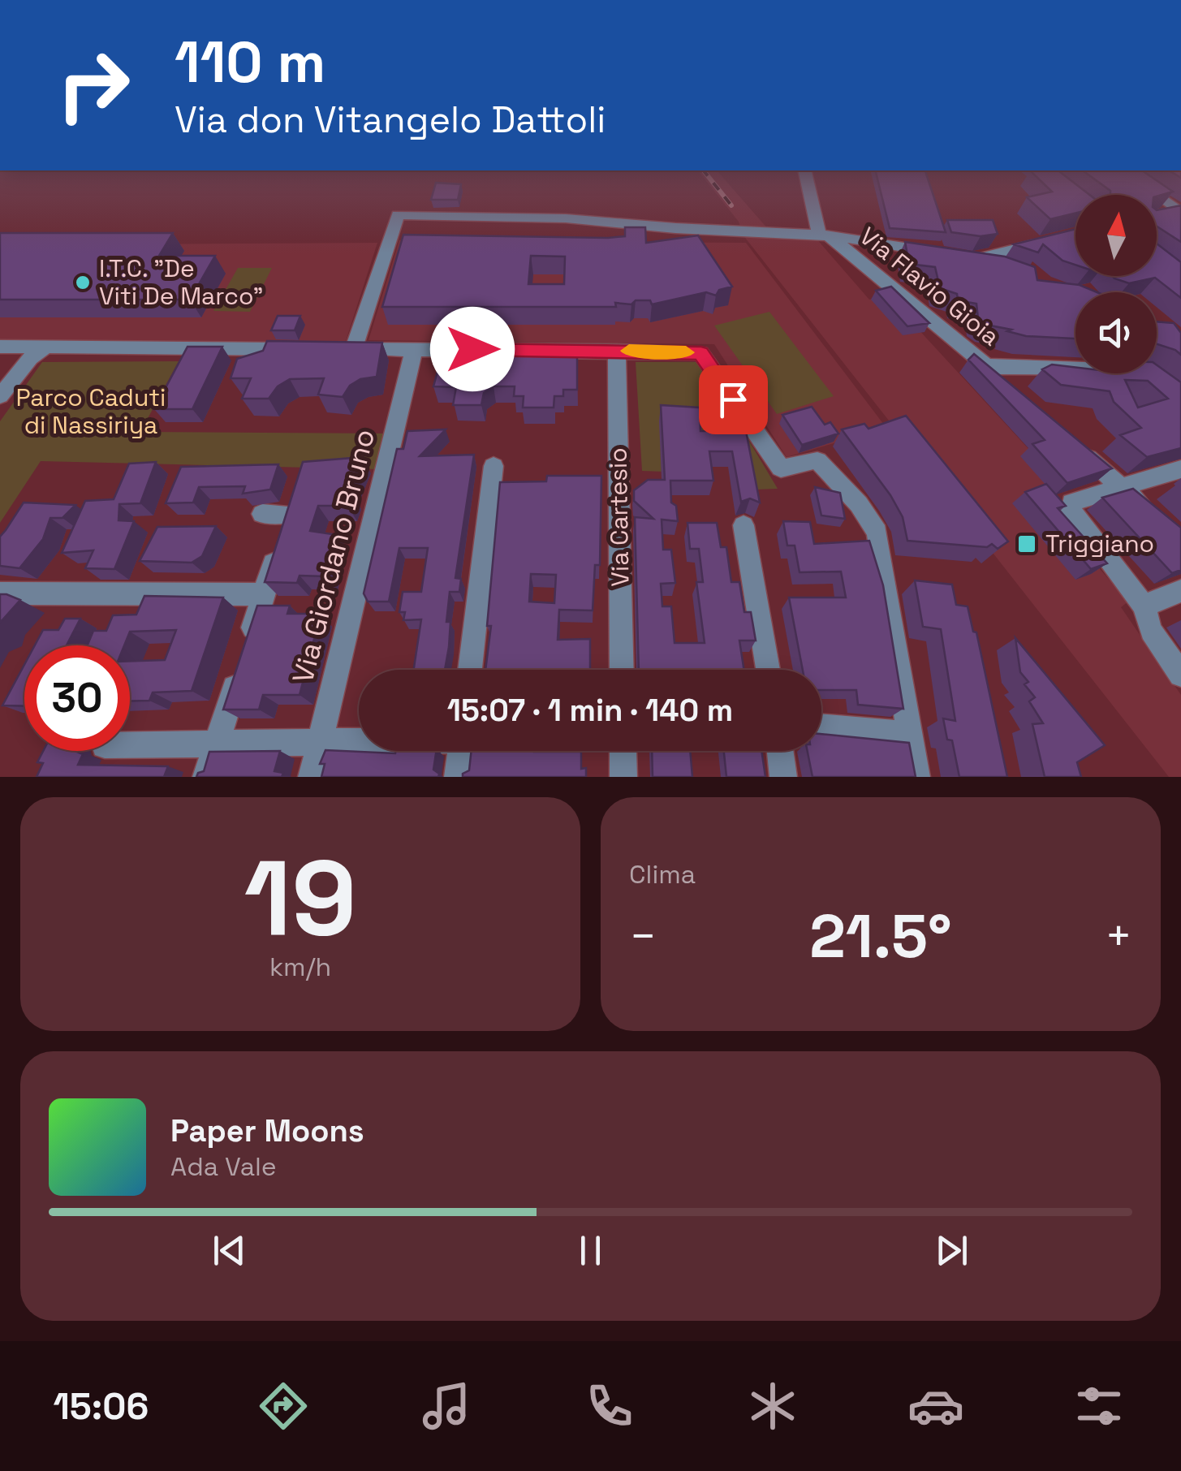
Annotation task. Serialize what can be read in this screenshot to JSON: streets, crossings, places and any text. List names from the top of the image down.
{
  "streets": {
    "street": ["Via Flavio Gioia", "Via Cartesio", "Via Giordano Bruno"]
  },
  "parks": ["Parco Caduti di Nassiriya"],
  "places": {
    "other": ["I.T.C. \"De Viti De Marco\""],
    "transit": ["Triggiano"]
  },
  "north": "top",
  "page": {
    "turn": ["110 m", "Via don Vitangelo Dattoli"],
    "limit": "30",
    "trip": "15:07 · 1 min · 140 m",
    "tile": [
      ["19", "km/h"],
      "Clima"
    ],
    "heat": ["−", "21.5°", "+"],
    "song": ["Paper Moons", "Ada Vale"],
    "tabs": "15:06"
  }
}
